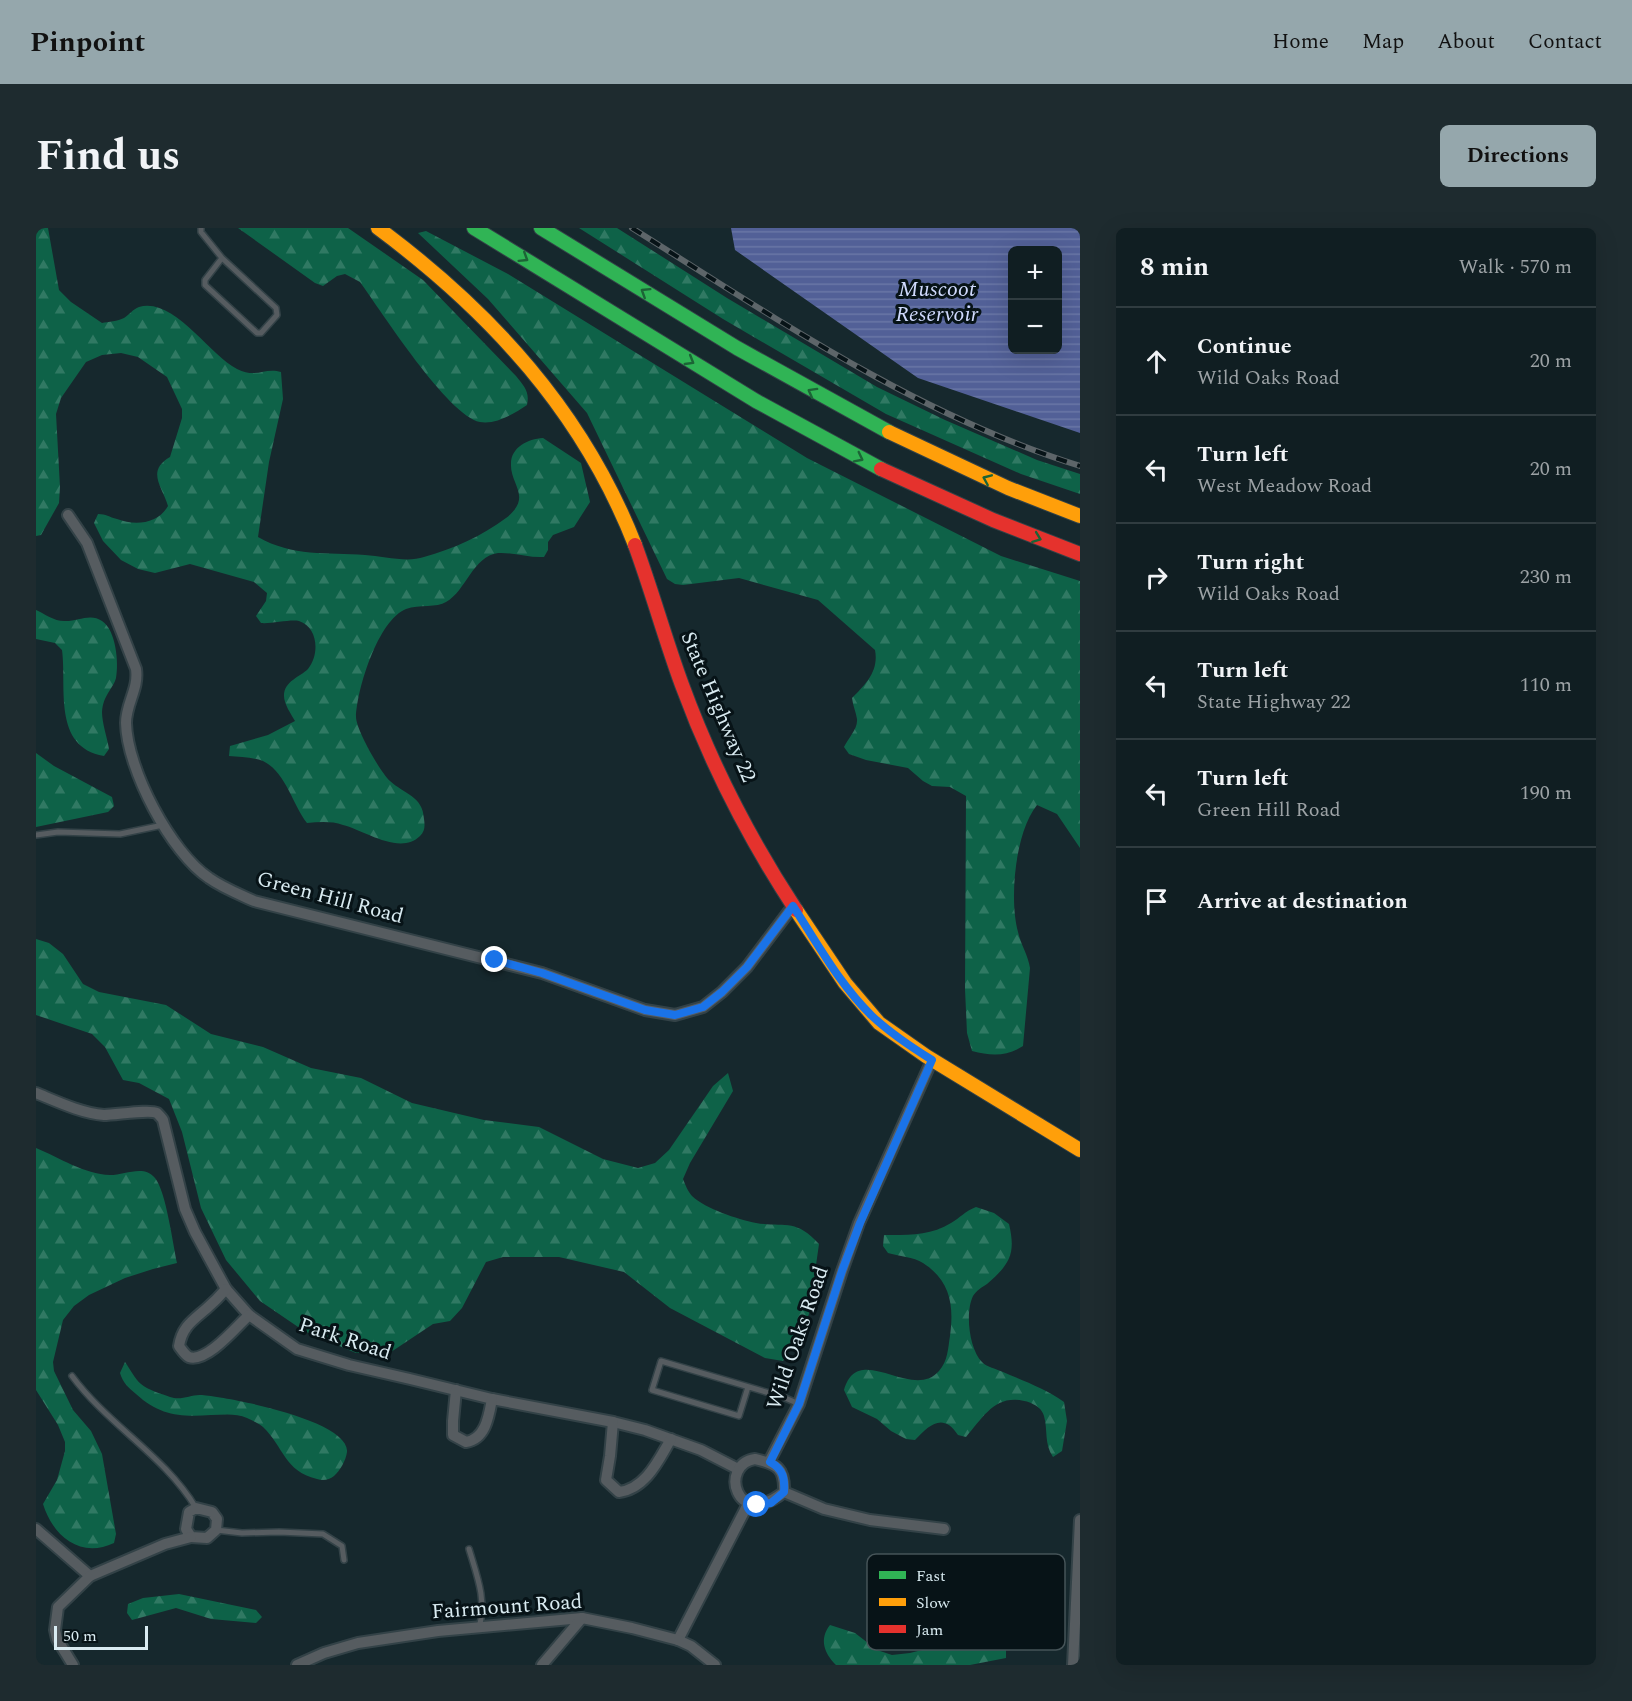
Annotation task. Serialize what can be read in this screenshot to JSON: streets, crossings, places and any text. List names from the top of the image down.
{
  "streets": {
    "main road": ["State Highway 22"],
    "street": [
      "Green Hill Road",
      "Wild Oaks Road",
      "Park Road",
      "Fairmount Road"
    ]
  },
  "crossings": [
    ["State Highway 22", "Green Hill Road"],
    ["State Highway 22", "Wild Oaks Road"],
    ["Wild Oaks Road", "Park Road"]
  ],
  "water": ["Muscoot Reservoir"],
  "legend": ["Fast", "Slow", "Jam"],
  "scale_bar": "50 m",
  "page": {
    "header": "Pinpoint",
    "nav": [
      "Home",
      "Map",
      "About",
      "Contact"
    ],
    "title": "Find us",
    "buttons": "Directions",
    "heading": ["8 min", "Walk · 570 m"],
    "map_buttons": ["+", "−"],
    "list": [
      ["Continue", "Wild Oaks Road", "20 m"],
      ["Turn left", "West Meadow Road", "20 m"],
      ["Turn right", "Wild Oaks Road", "230 m"],
      ["Turn left", "State Highway 22", "110 m"],
      ["Turn left", "Green Hill Road", "190 m"],
      "Arrive at destination"
    ],
    "scale": "50 m"
  }
}
